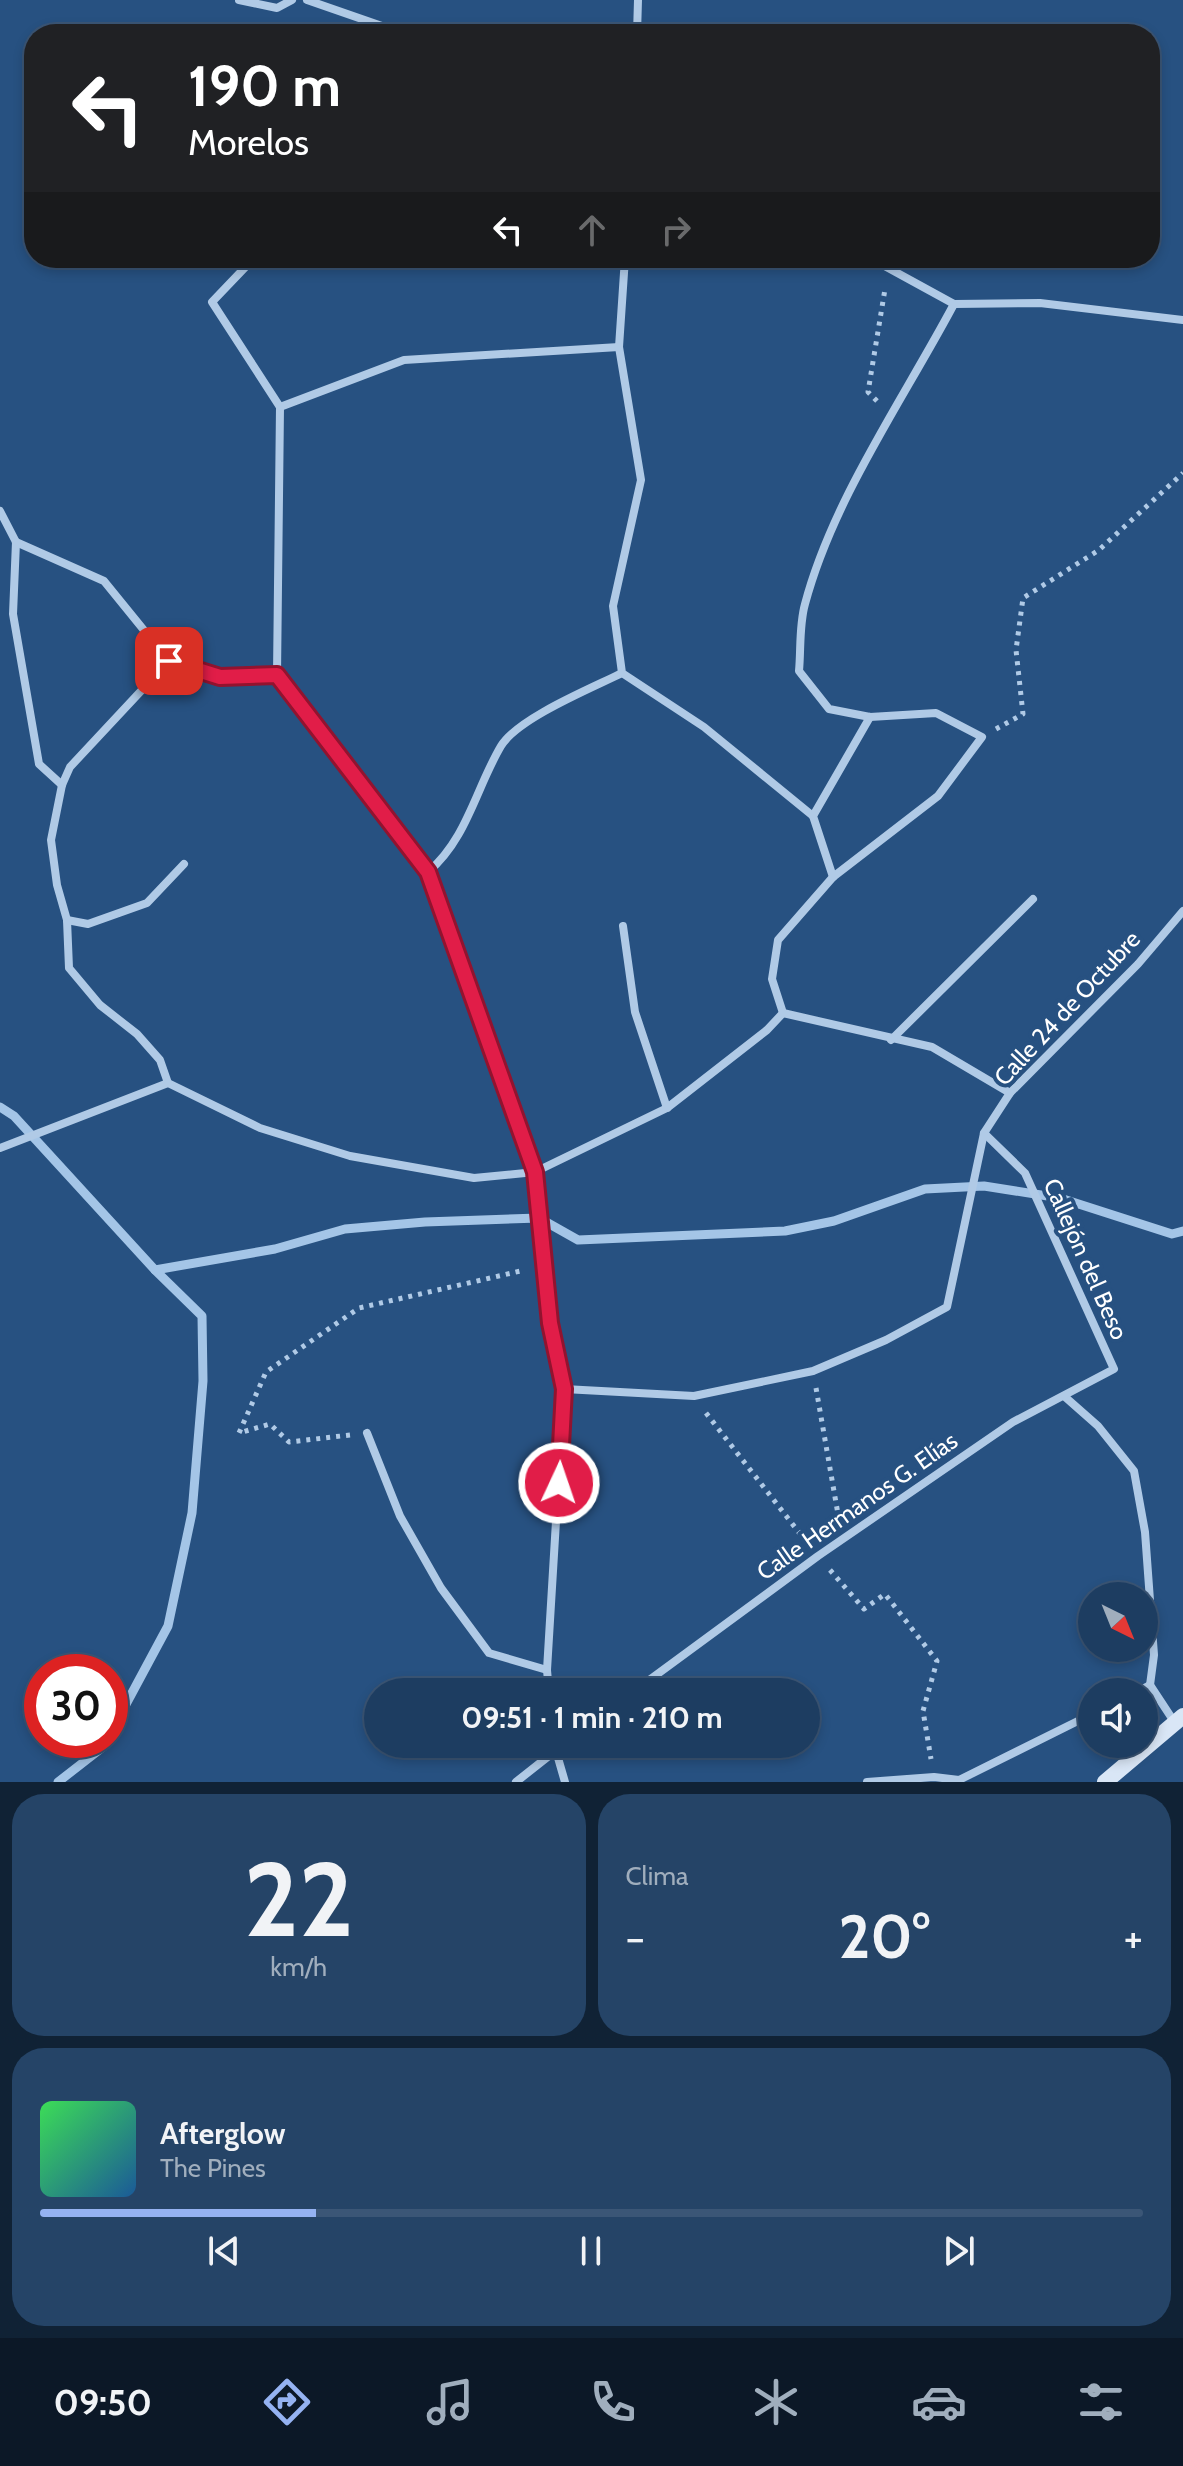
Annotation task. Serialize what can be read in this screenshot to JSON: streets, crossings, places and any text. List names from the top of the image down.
{
  "streets": {
    "street": ["Calle 24 de Octubre", "Callejón del Beso", "Calle Hermanos G. Elías"]
  },
  "crossings": [
    ["Calle 24 de Octubre", "Callejón del Beso"],
    ["Callejón del Beso", "Calle Hermanos G. Elías"]
  ],
  "north": "bottom right",
  "page": {
    "turn": ["190 m", "Morelos"],
    "limit": "30",
    "trip": "09:51 · 1 min · 210 m",
    "tile": [
      ["22", "km/h"],
      "Clima"
    ],
    "heat": ["−", "20°", "+"],
    "song": ["Afterglow", "The Pines"],
    "tabs": "09:50"
  }
}
